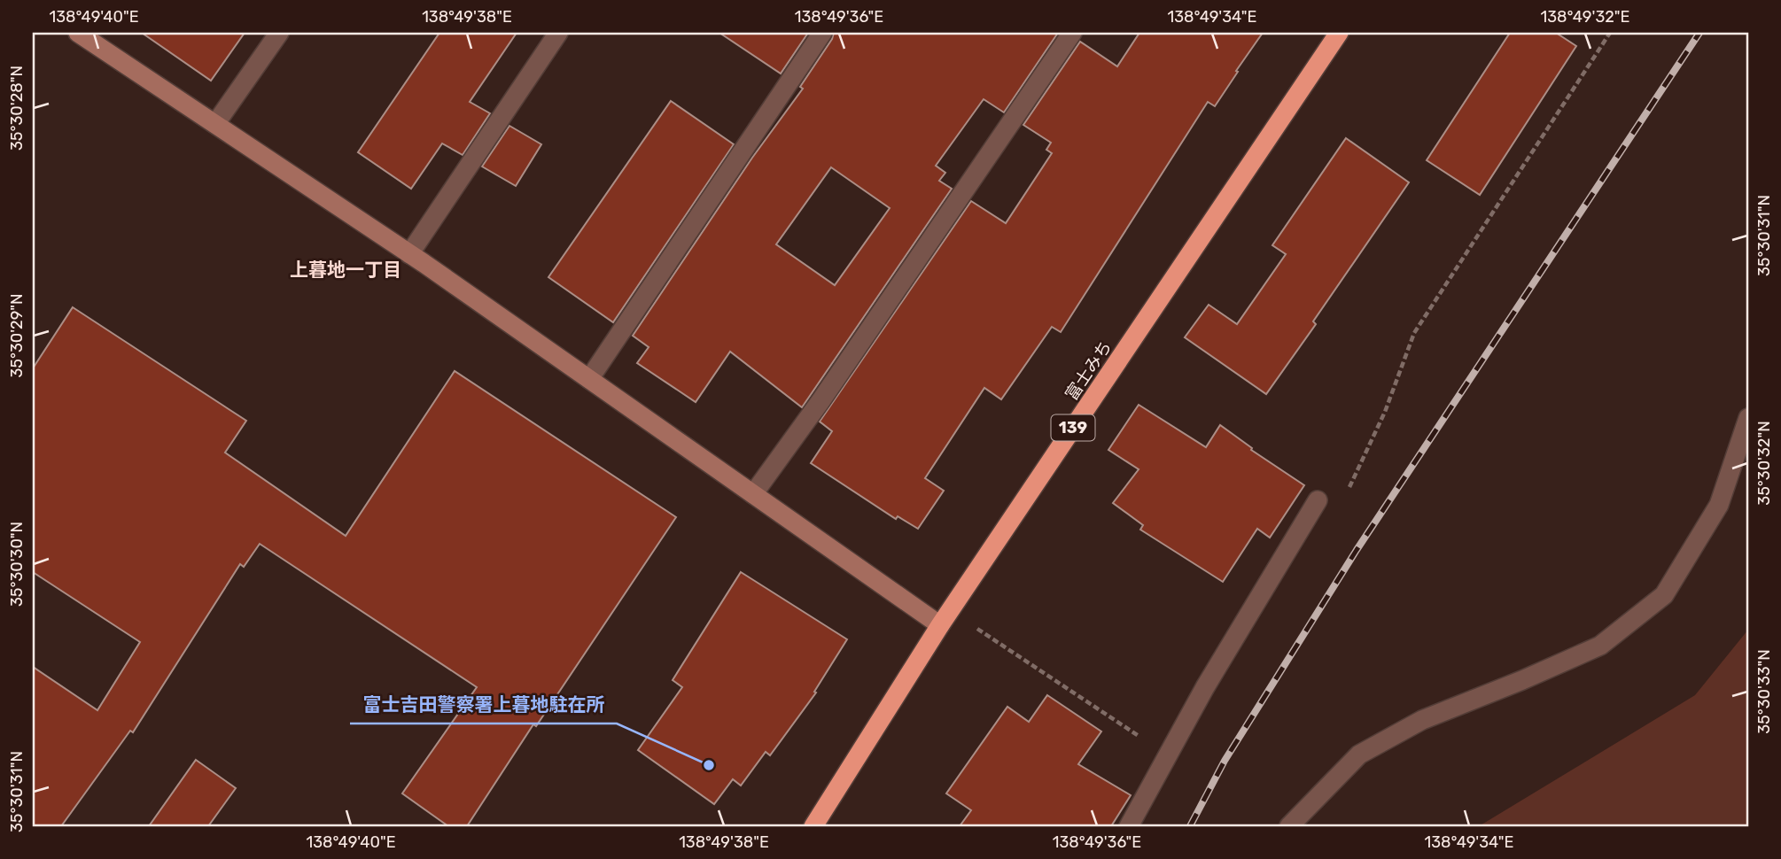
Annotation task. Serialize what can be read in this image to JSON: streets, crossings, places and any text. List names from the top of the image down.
{
  "streets": {
    "highway": ["富士みち", "139"]
  },
  "districts": ["上暮地一丁目"],
  "places": ["富士吉田警察署上暮地駐在所"],
  "coordinates": [
    "138°49'40\"E",
    "138°49'38\"E",
    "138°49'36\"E",
    "138°49'34\"E",
    "138°49'32\"E",
    "35°30'28\"N",
    "35°30'31\"N",
    "35°30'29\"N",
    "35°30'32\"N",
    "35°30'30\"N",
    "35°30'33\"N"
  ]
}
